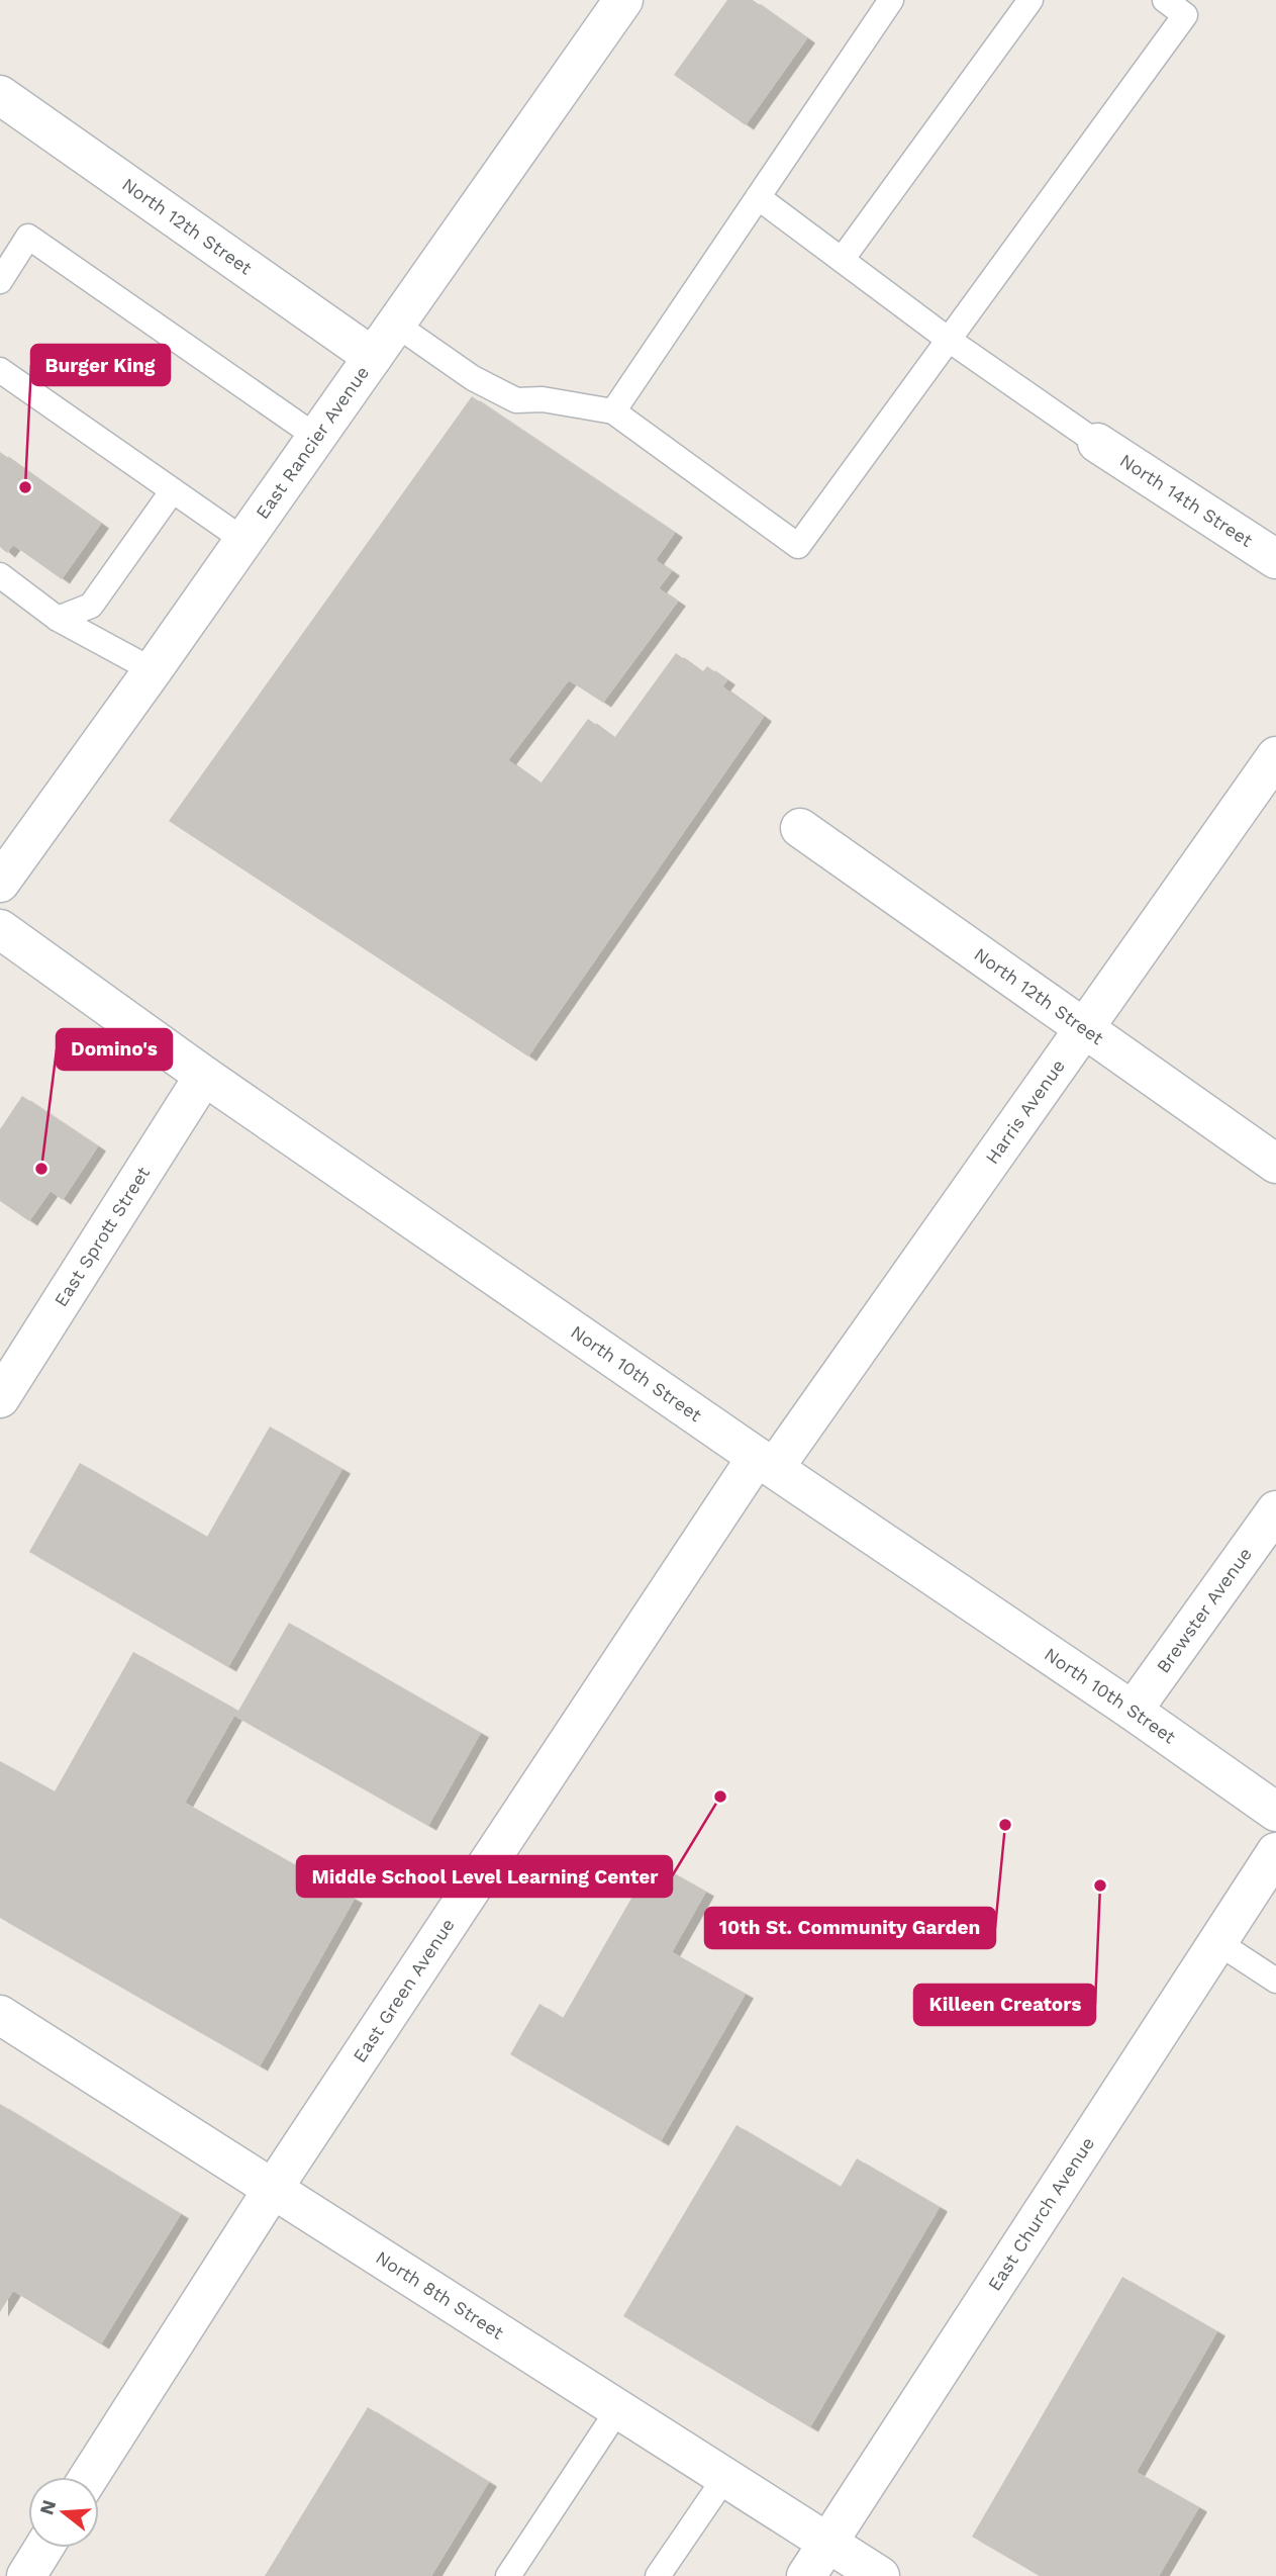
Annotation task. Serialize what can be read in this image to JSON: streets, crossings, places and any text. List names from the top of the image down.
{
  "streets": {
    "street": [
      "North 12th Street",
      "East Rancier Avenue",
      "North 14th Street",
      "Harris Avenue",
      "East Sprott Street",
      "North 10th Street",
      "Brewster Avenue",
      "East Green Avenue",
      "East Church Avenue",
      "North 8th Street"
    ]
  },
  "crossings": [
    ["North 12th Street", "East Rancier Avenue"],
    ["North 12th Street", "Harris Avenue"],
    ["Harris Avenue", "North 10th Street"],
    ["Harris Avenue", "East Green Avenue"],
    ["East Sprott Street", "North 10th Street"],
    ["North 10th Street", "Brewster Avenue"],
    ["North 10th Street", "East Green Avenue"],
    ["East Green Avenue", "North 8th Street"],
    ["East Church Avenue", "North 8th Street"]
  ],
  "places": [
    "Burger King",
    "Domino's",
    "Middle School Level Learning Center",
    "10th St. Community Garden",
    "Killeen Creators"
  ],
  "north": "left"
}
